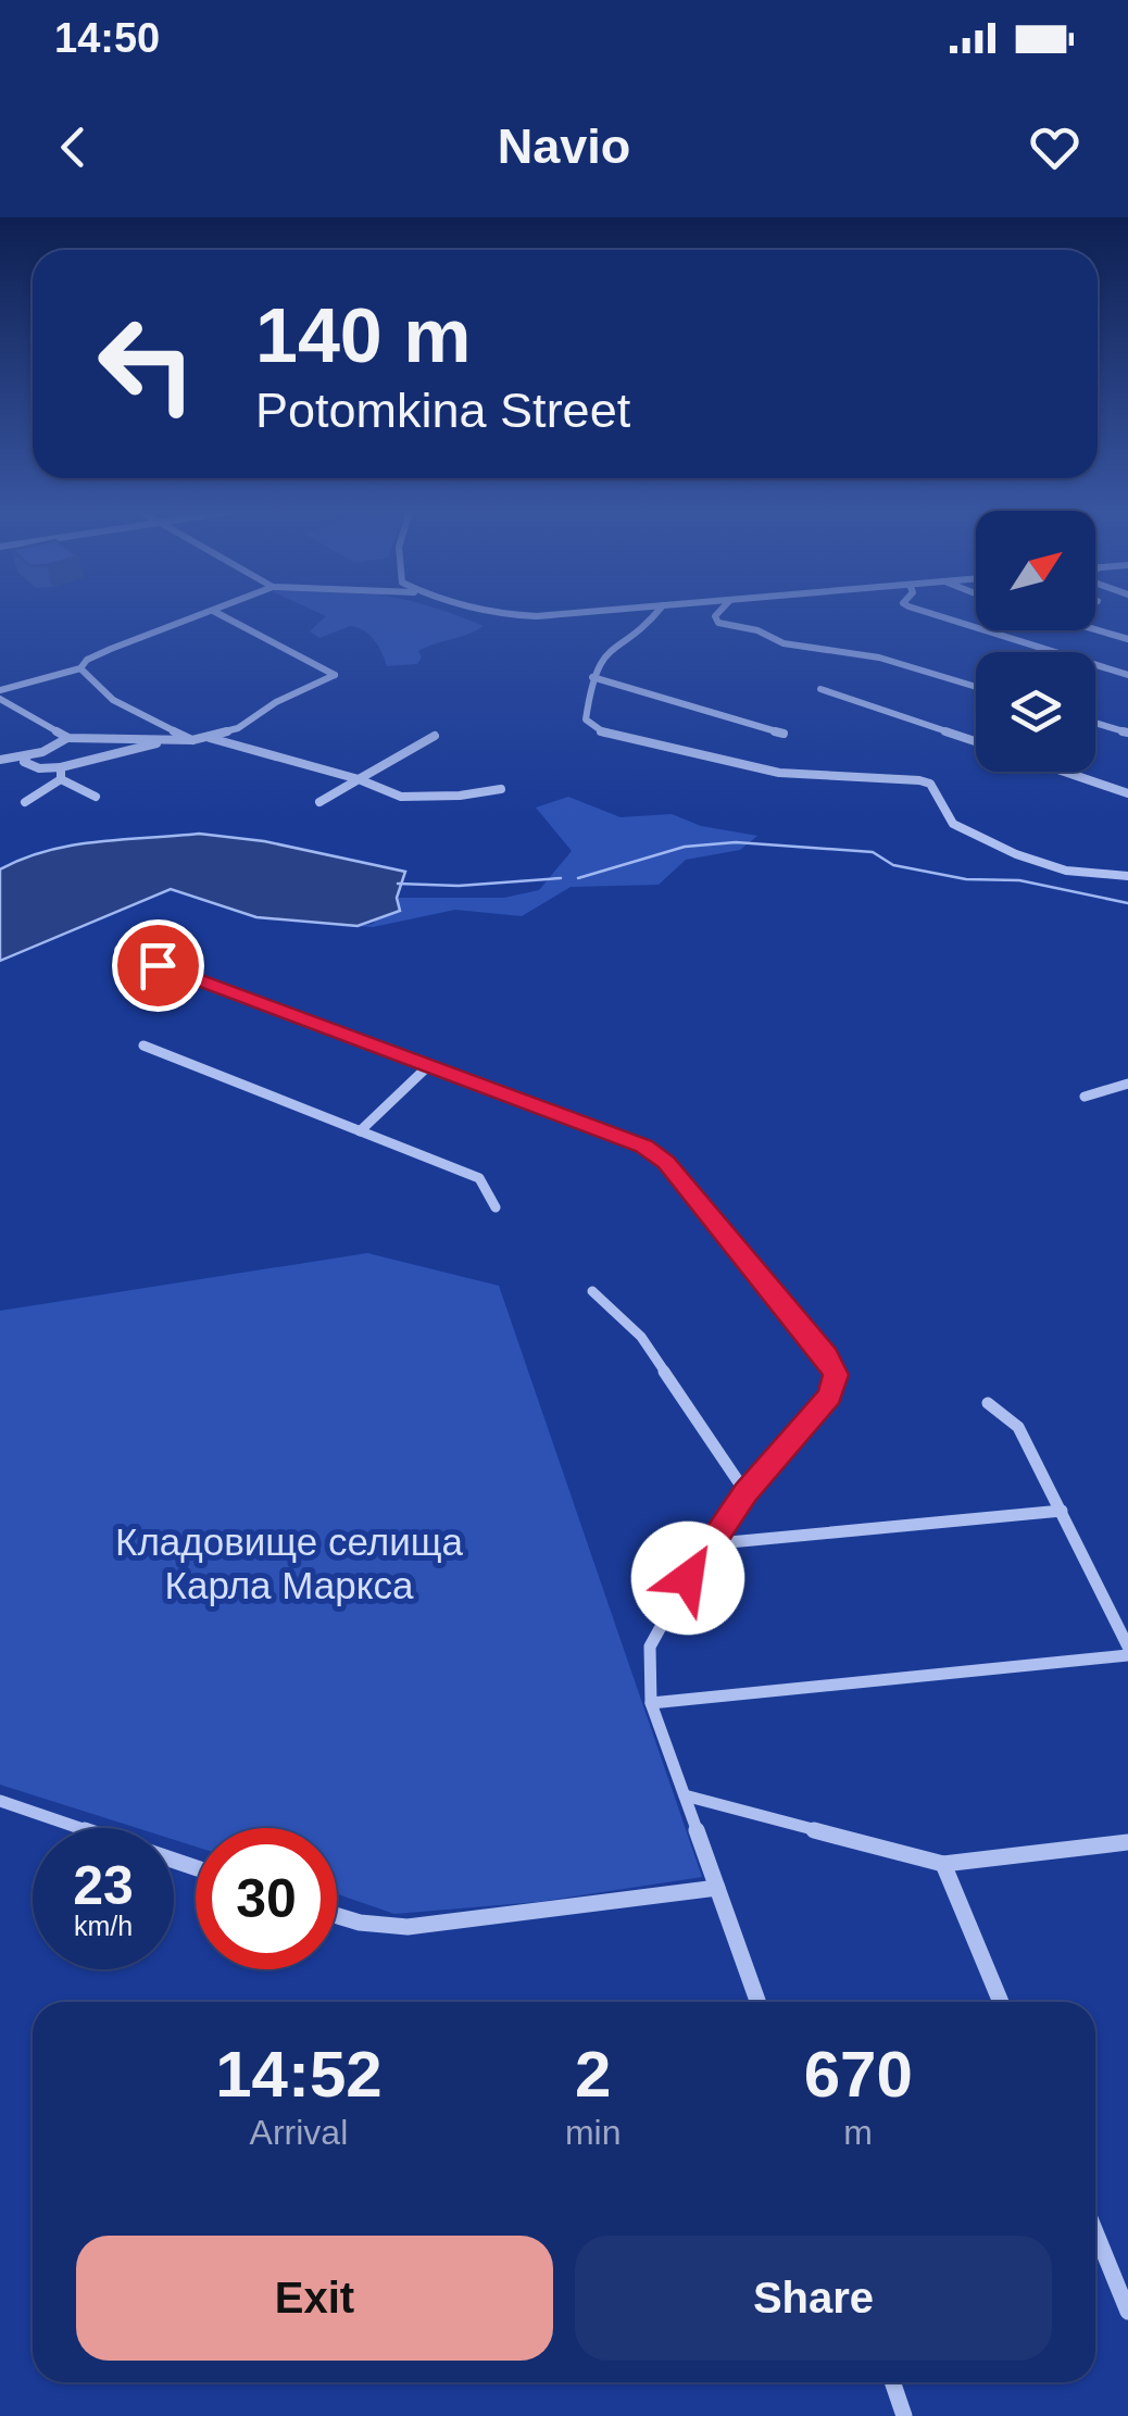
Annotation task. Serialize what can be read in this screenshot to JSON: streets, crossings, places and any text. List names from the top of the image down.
{
  "parks": ["Кладовище селища Карла Маркса"],
  "north": "top right",
  "page": {
    "status": "14:50",
    "header": "Navio",
    "turn": ["140 m", "Potomkina Street"],
    "speed": "23 km/h",
    "limit": "30",
    "eta": [
      "14:52",
      "Arrival",
      "2",
      "min",
      "670",
      "m"
    ],
    "buttons": ["Exit", "Share"]
  }
}
